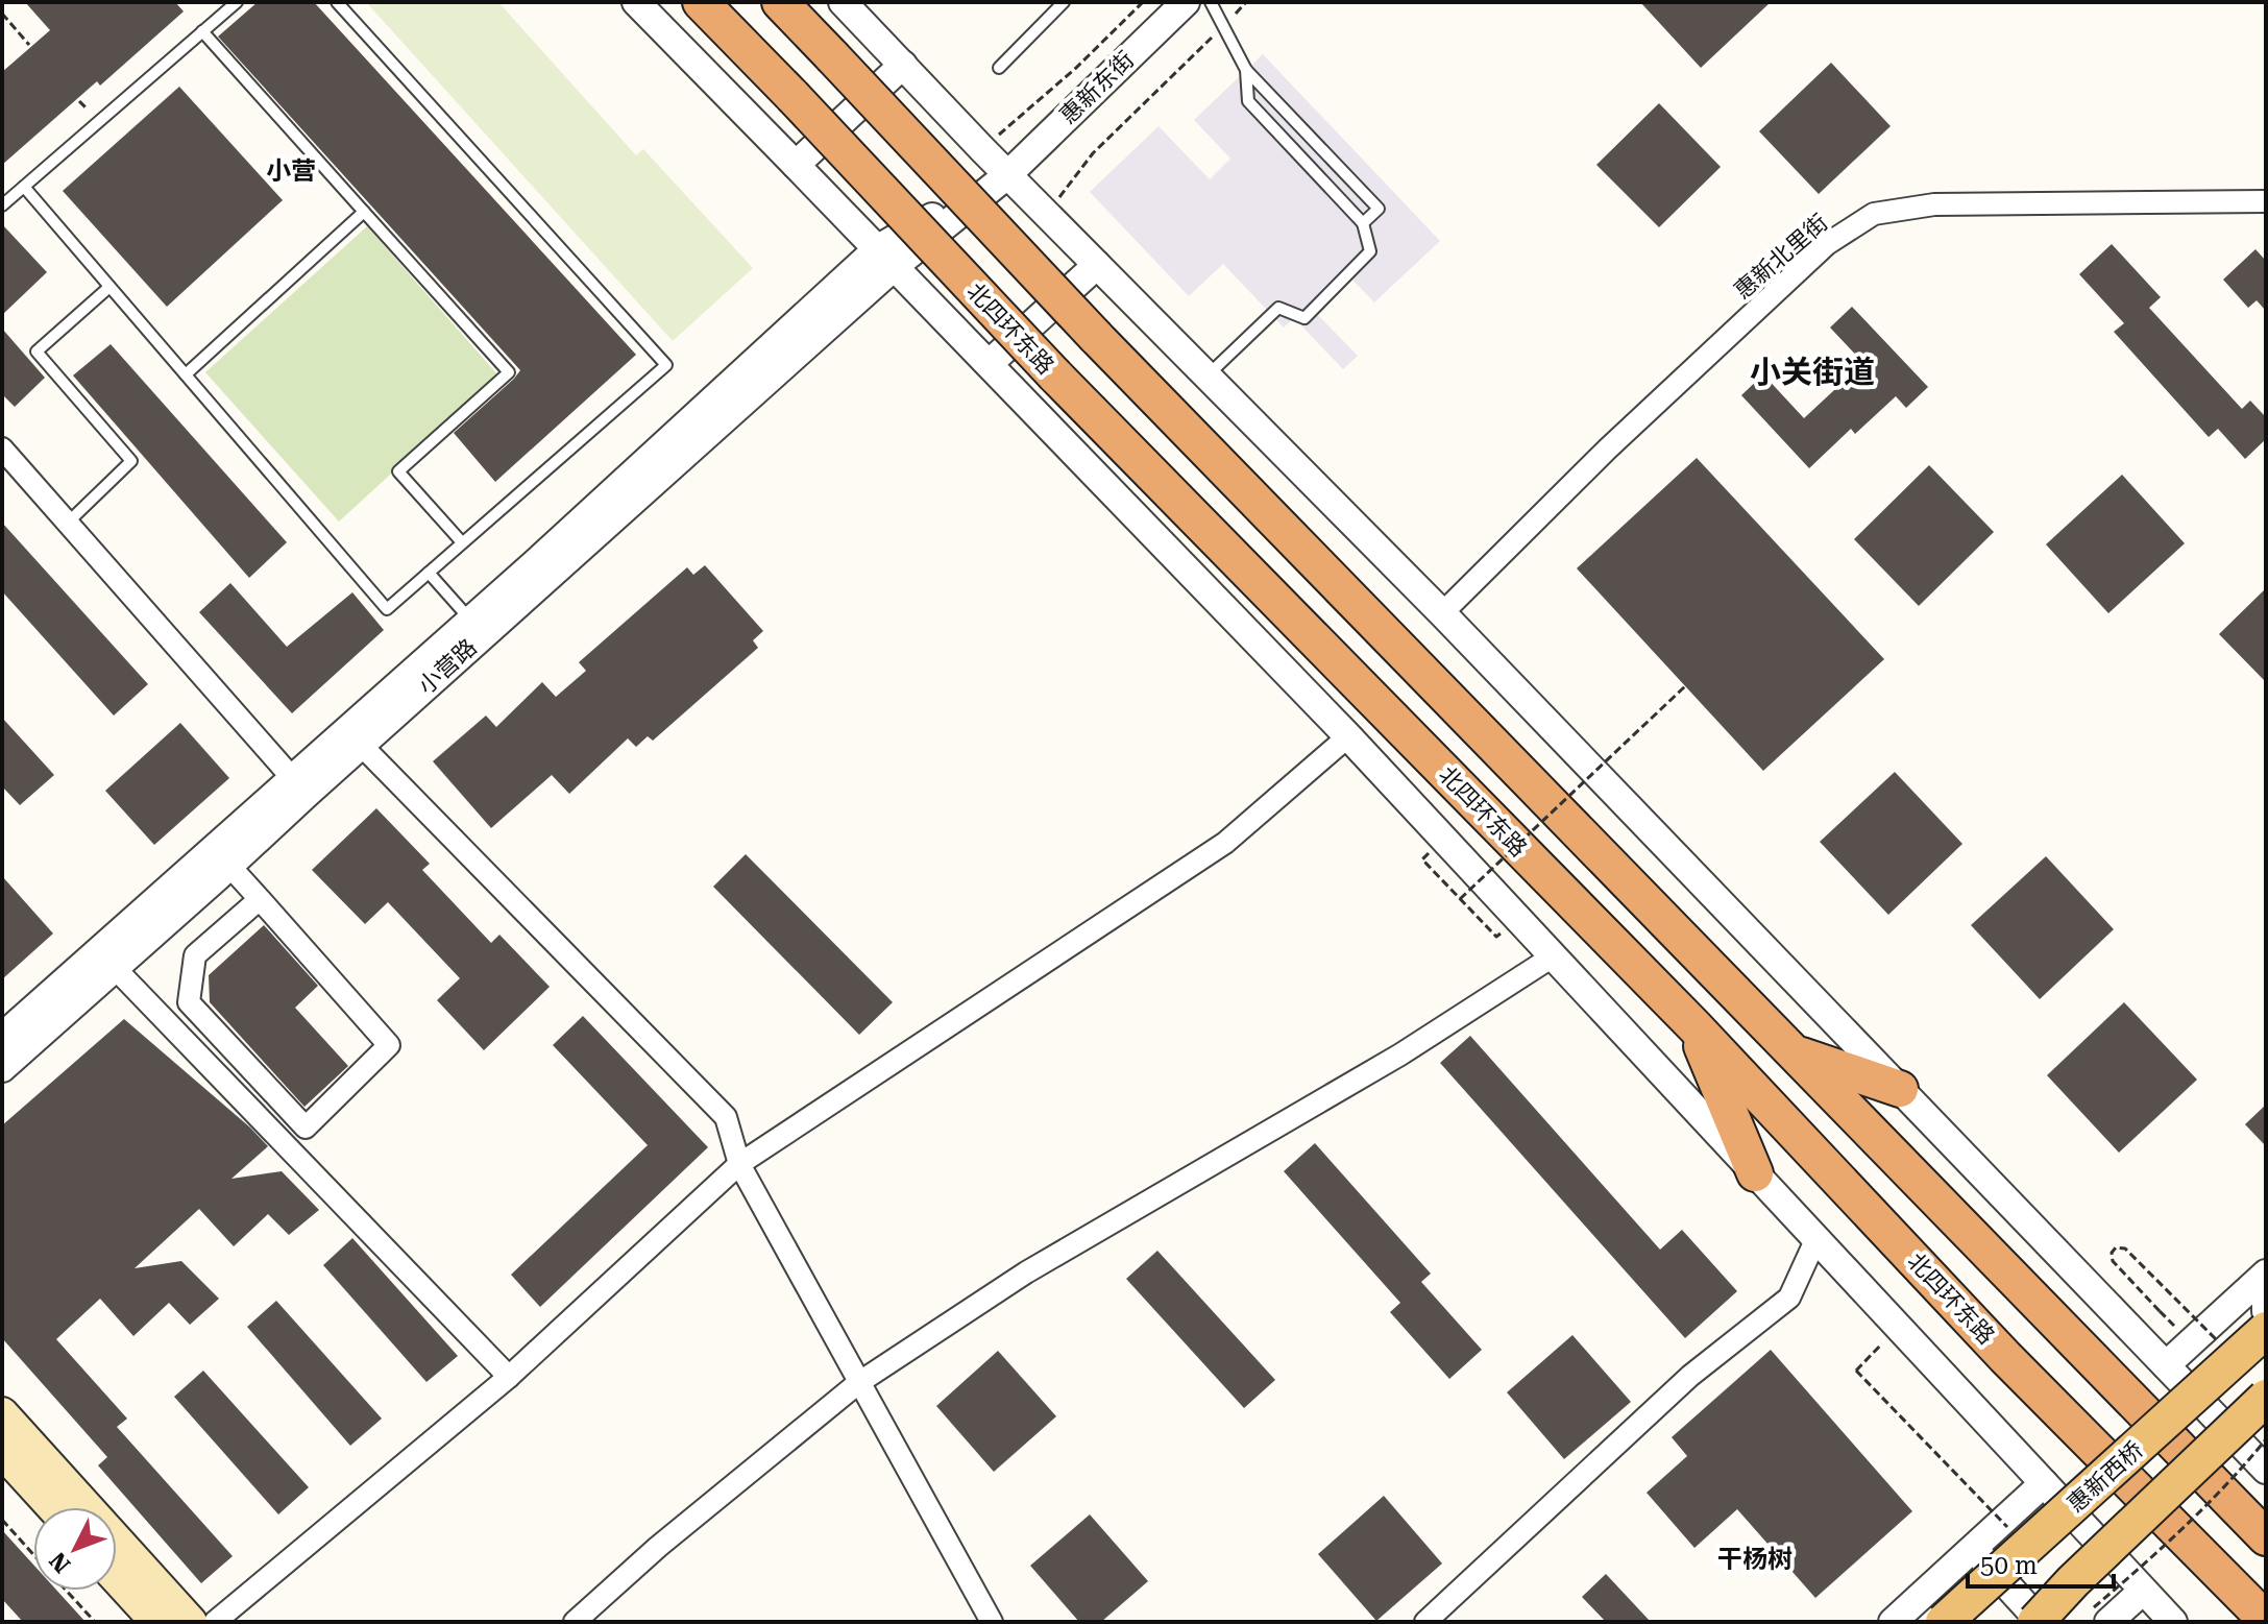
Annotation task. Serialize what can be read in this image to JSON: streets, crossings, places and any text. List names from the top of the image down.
{
  "streets": {
    "highway": ["北四环东路"],
    "main road": ["惠新西桥"],
    "street": ["惠新东街", "惠新北里街", "小营路"]
  },
  "crossings": [
    ["惠新东街", "北四环东路"],
    ["惠新东街", "小营路"],
    ["北四环东路", "小营路"]
  ],
  "districts": ["小营", "小关街道", "干杨树"],
  "scale_bar": "50 m",
  "north": "bottom left"
}
